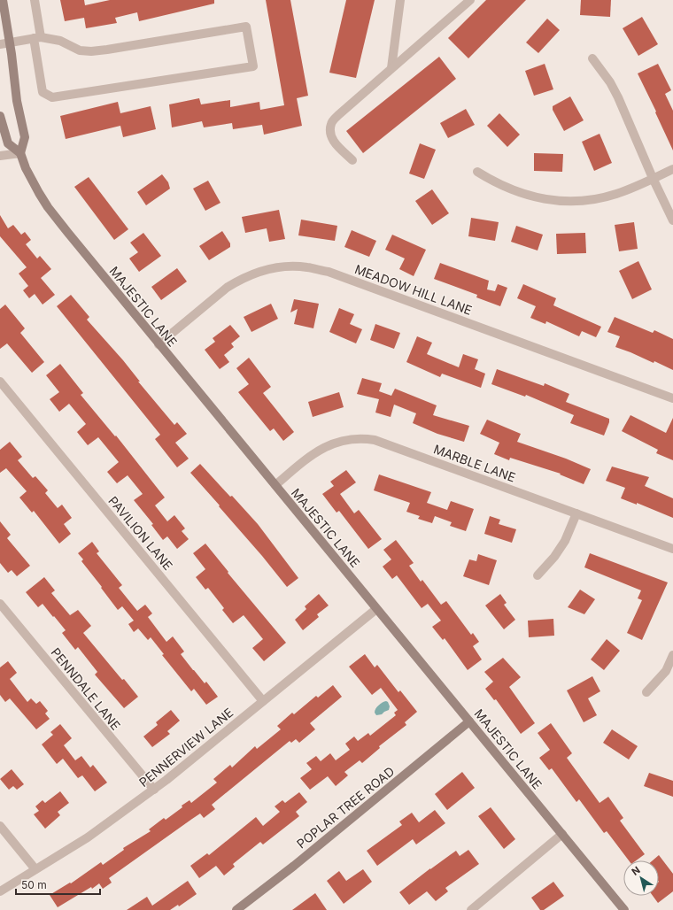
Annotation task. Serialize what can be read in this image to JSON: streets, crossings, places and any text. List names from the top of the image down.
{
  "streets": {
    "street": [
      "MEADOW HILL LANE",
      "MAJESTIC LANE",
      "MARBLE LANE",
      "PAVILION LANE",
      "PENNDALE LANE",
      "PENNERVIEW LANE",
      "POPLAR TREE ROAD"
    ]
  },
  "crossings": [
    ["MEADOW HILL LANE", "MAJESTIC LANE"],
    ["MAJESTIC LANE", "MARBLE LANE"],
    ["MAJESTIC LANE", "PENNERVIEW LANE"],
    ["MAJESTIC LANE", "POPLAR TREE ROAD"],
    ["PAVILION LANE", "PENNERVIEW LANE"],
    ["PENNDALE LANE", "PENNERVIEW LANE"]
  ],
  "scale_bar": "50 m",
  "north": "top left"
}
